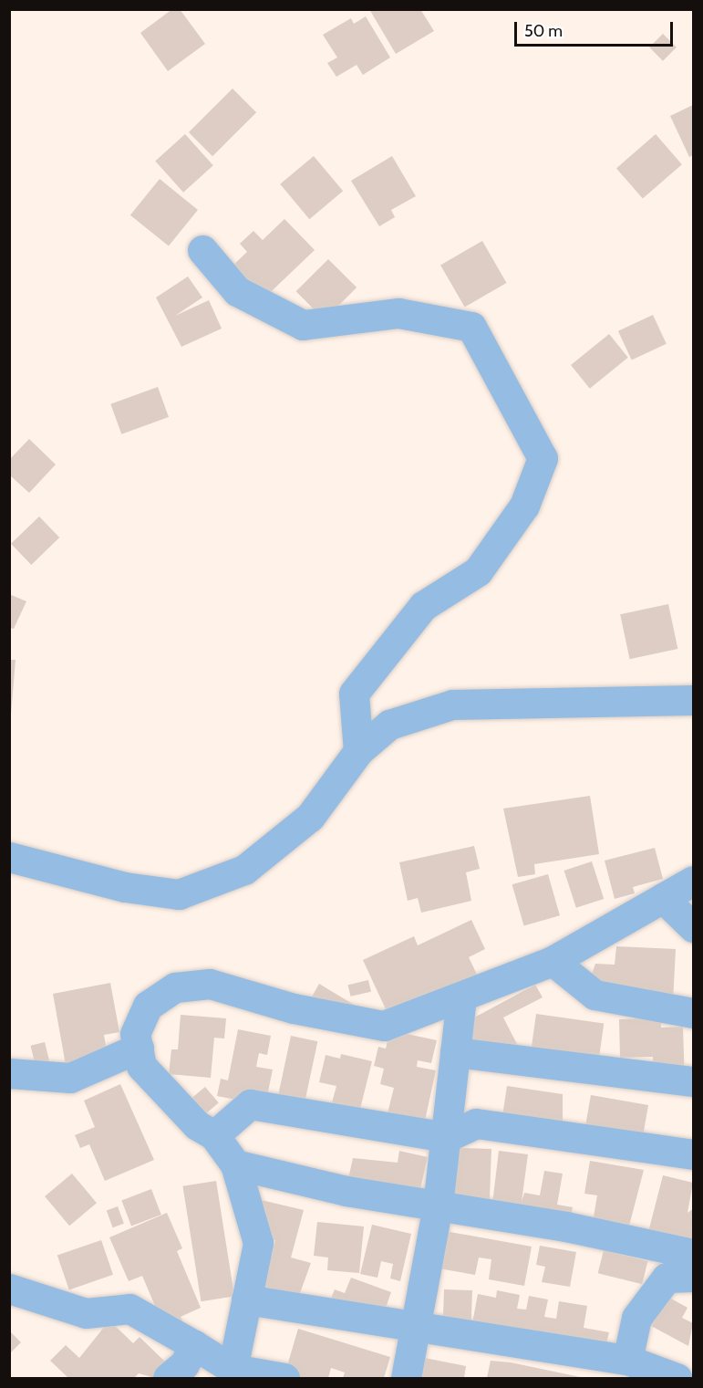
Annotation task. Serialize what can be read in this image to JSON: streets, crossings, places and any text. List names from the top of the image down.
{
  "scale_bar": "50 m"
}
